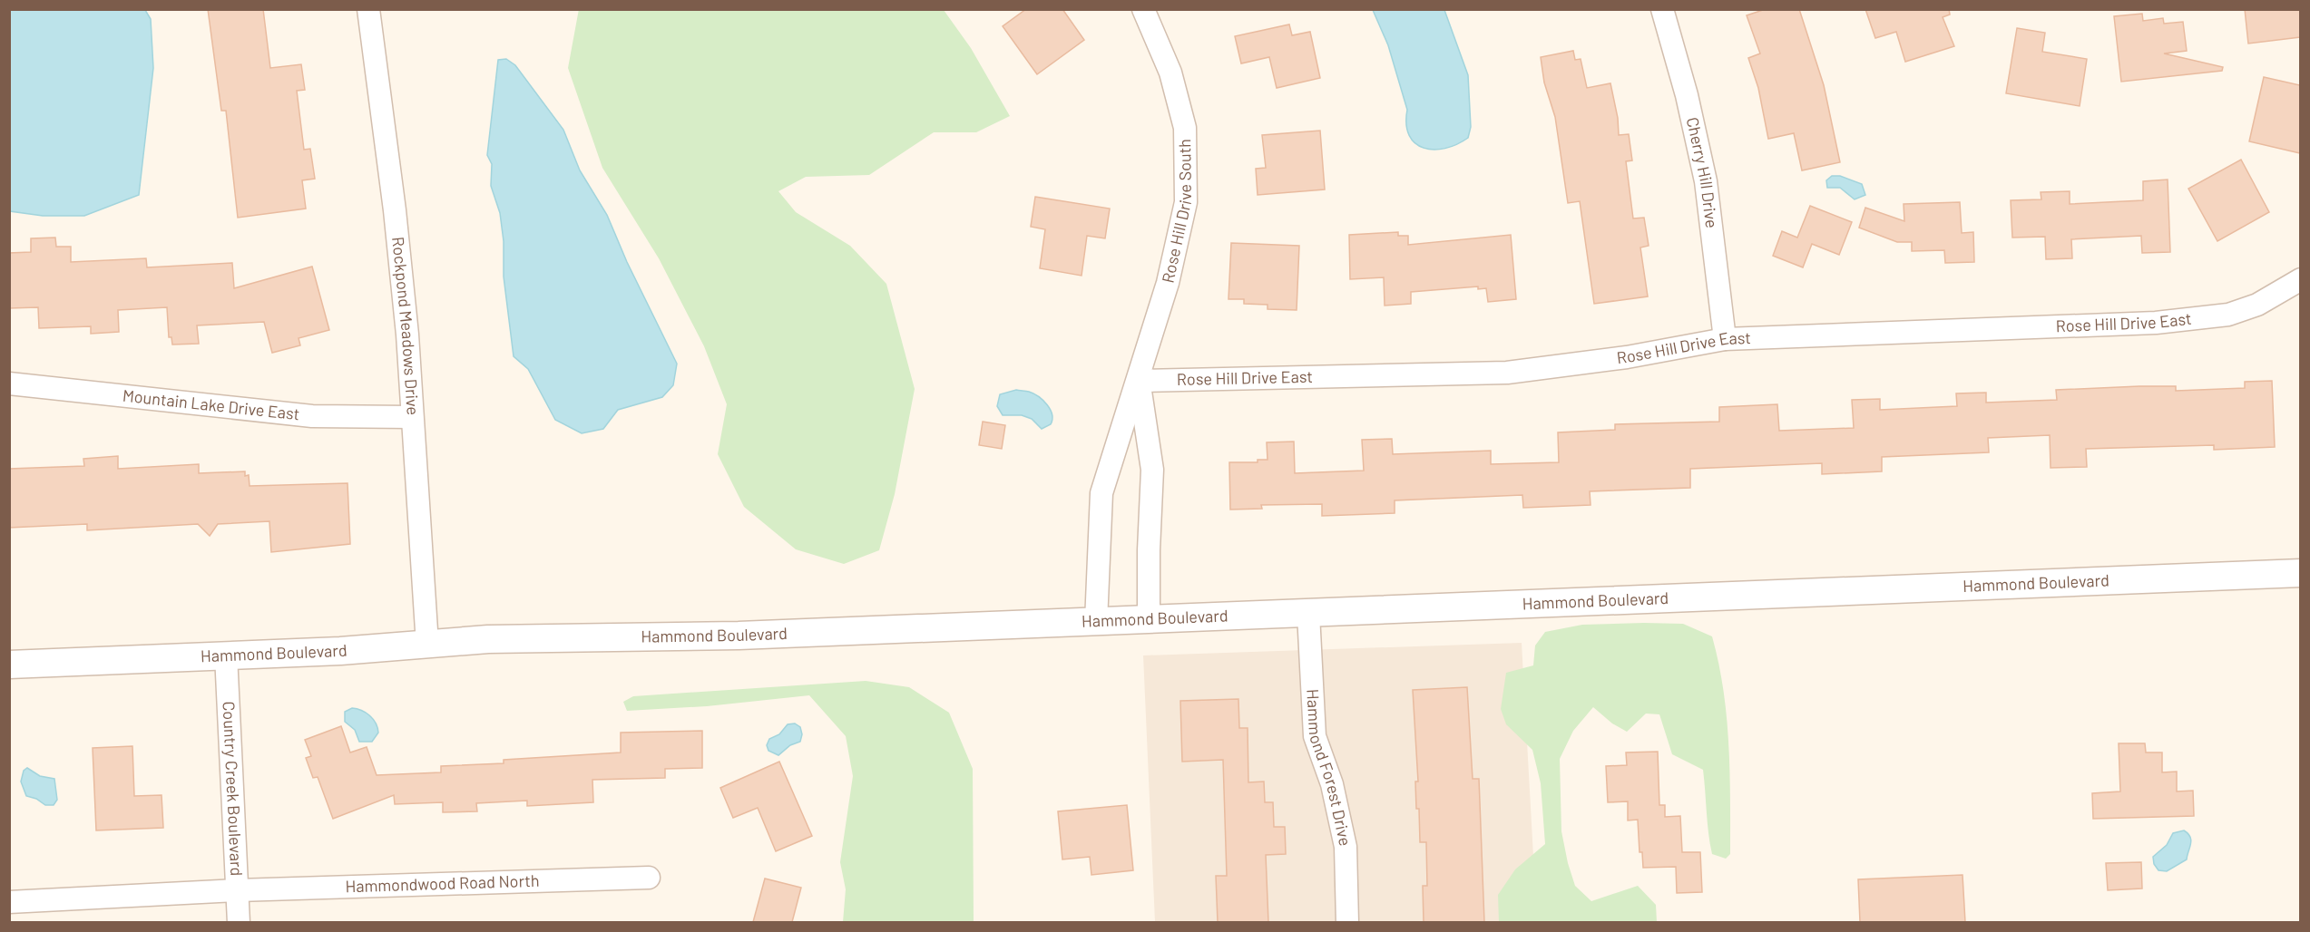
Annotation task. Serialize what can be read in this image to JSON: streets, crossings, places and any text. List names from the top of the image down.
{
  "streets": {
    "street": [
      "Cherry Hill Drive",
      "Rose Hill Drive South",
      "Rose Hill Drive East",
      "Rockpond Meadows Drive",
      "Mountain Lake Drive East",
      "Hammond Boulevard",
      "Hammond Forest Drive",
      "Country Creek Boulevard",
      "Hammondwood Road North"
    ]
  },
  "crossings": [
    ["Cherry Hill Drive", "Rose Hill Drive East"],
    ["Rose Hill Drive South", "Rose Hill Drive East"],
    ["Rose Hill Drive South", "Hammond Boulevard"],
    ["Rockpond Meadows Drive", "Mountain Lake Drive East"],
    ["Rockpond Meadows Drive", "Hammond Boulevard"],
    ["Hammond Boulevard", "Hammond Forest Drive"],
    ["Hammond Boulevard", "Country Creek Boulevard"],
    ["Country Creek Boulevard", "Hammondwood Road North"]
  ]
}
